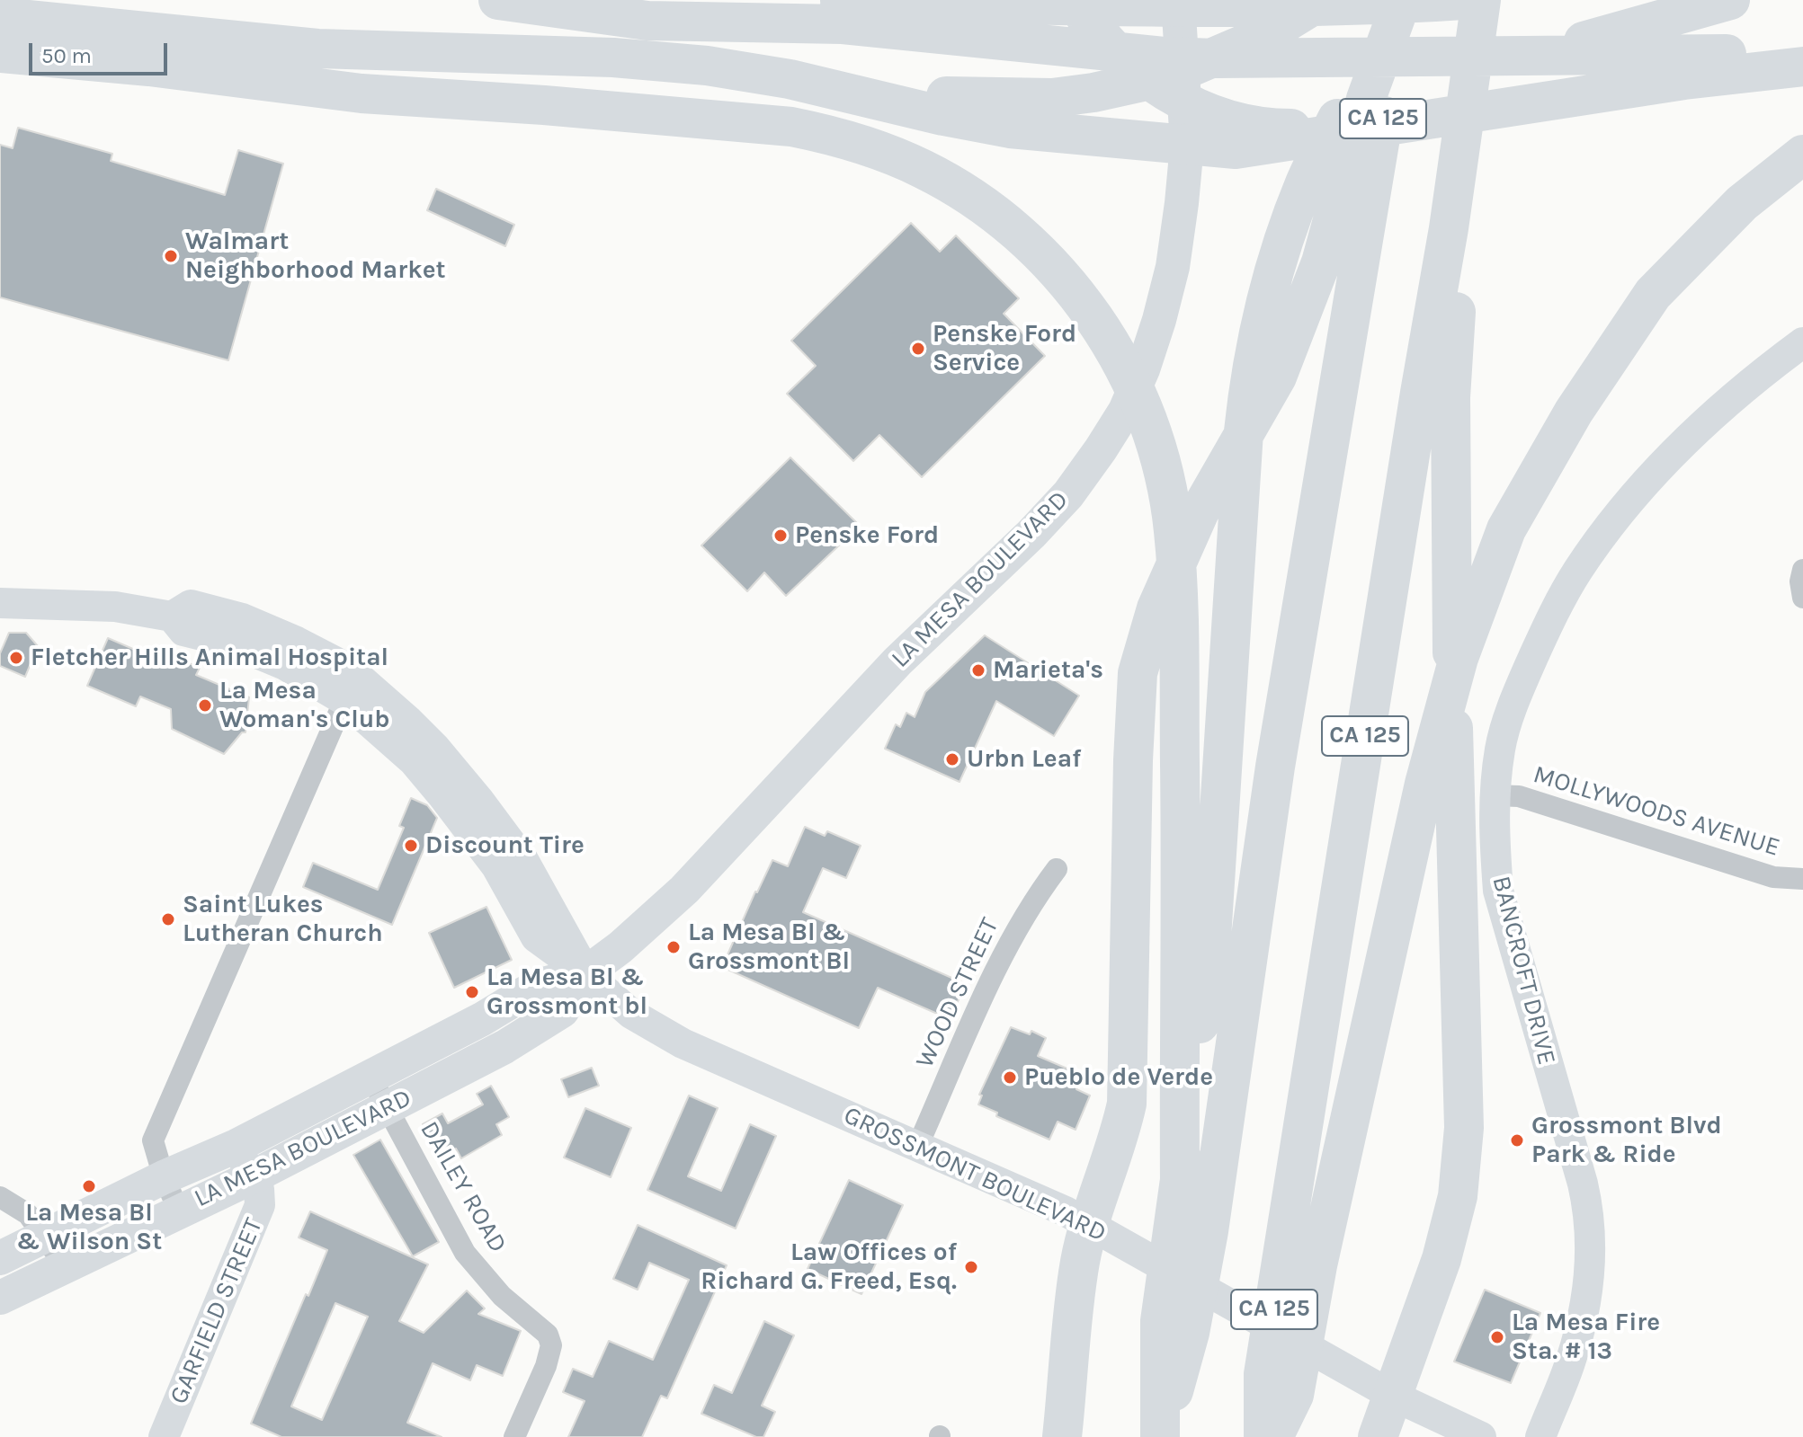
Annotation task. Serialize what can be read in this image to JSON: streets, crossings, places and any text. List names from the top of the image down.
{
  "streets": {
    "highway": ["CA 125"],
    "main road": [
      "LA MESA BOULEVARD",
      "BANCROFT DRIVE",
      "GROSSMONT BOULEVARD",
      "GARFIELD STREET"
    ],
    "street": ["MOLLYWOODS AVENUE", "WOOD STREET", "DAILEY ROAD"]
  },
  "crossings": [
    ["LA MESA BOULEVARD", "GROSSMONT BOULEVARD"],
    ["LA MESA BOULEVARD", "DAILEY ROAD"],
    ["LA MESA BOULEVARD", "GARFIELD STREET"],
    ["MOLLYWOODS AVENUE", "BANCROFT DRIVE"],
    ["WOOD STREET", "GROSSMONT BOULEVARD"]
  ],
  "places": [
    "Walmart Neighborhood Market",
    "Penske Ford Service",
    "Penske Ford",
    "Fletcher Hills Animal Hospital",
    "Marieta's",
    "La Mesa Woman's Club",
    "Urbn Leaf",
    "Discount Tire",
    "Saint Lukes Lutheran Church",
    "La Mesa Bl & Grossmont Bl",
    "La Mesa Bl & Grossmont bl",
    "Pueblo de Verde",
    "Grossmont Blvd Park & Ride",
    "La Mesa Bl & Wilson St",
    "Law Offices of Richard G. Freed, Esq.",
    "La Mesa Fire Sta. # 13"
  ],
  "scale_bar": "50 m"
}
